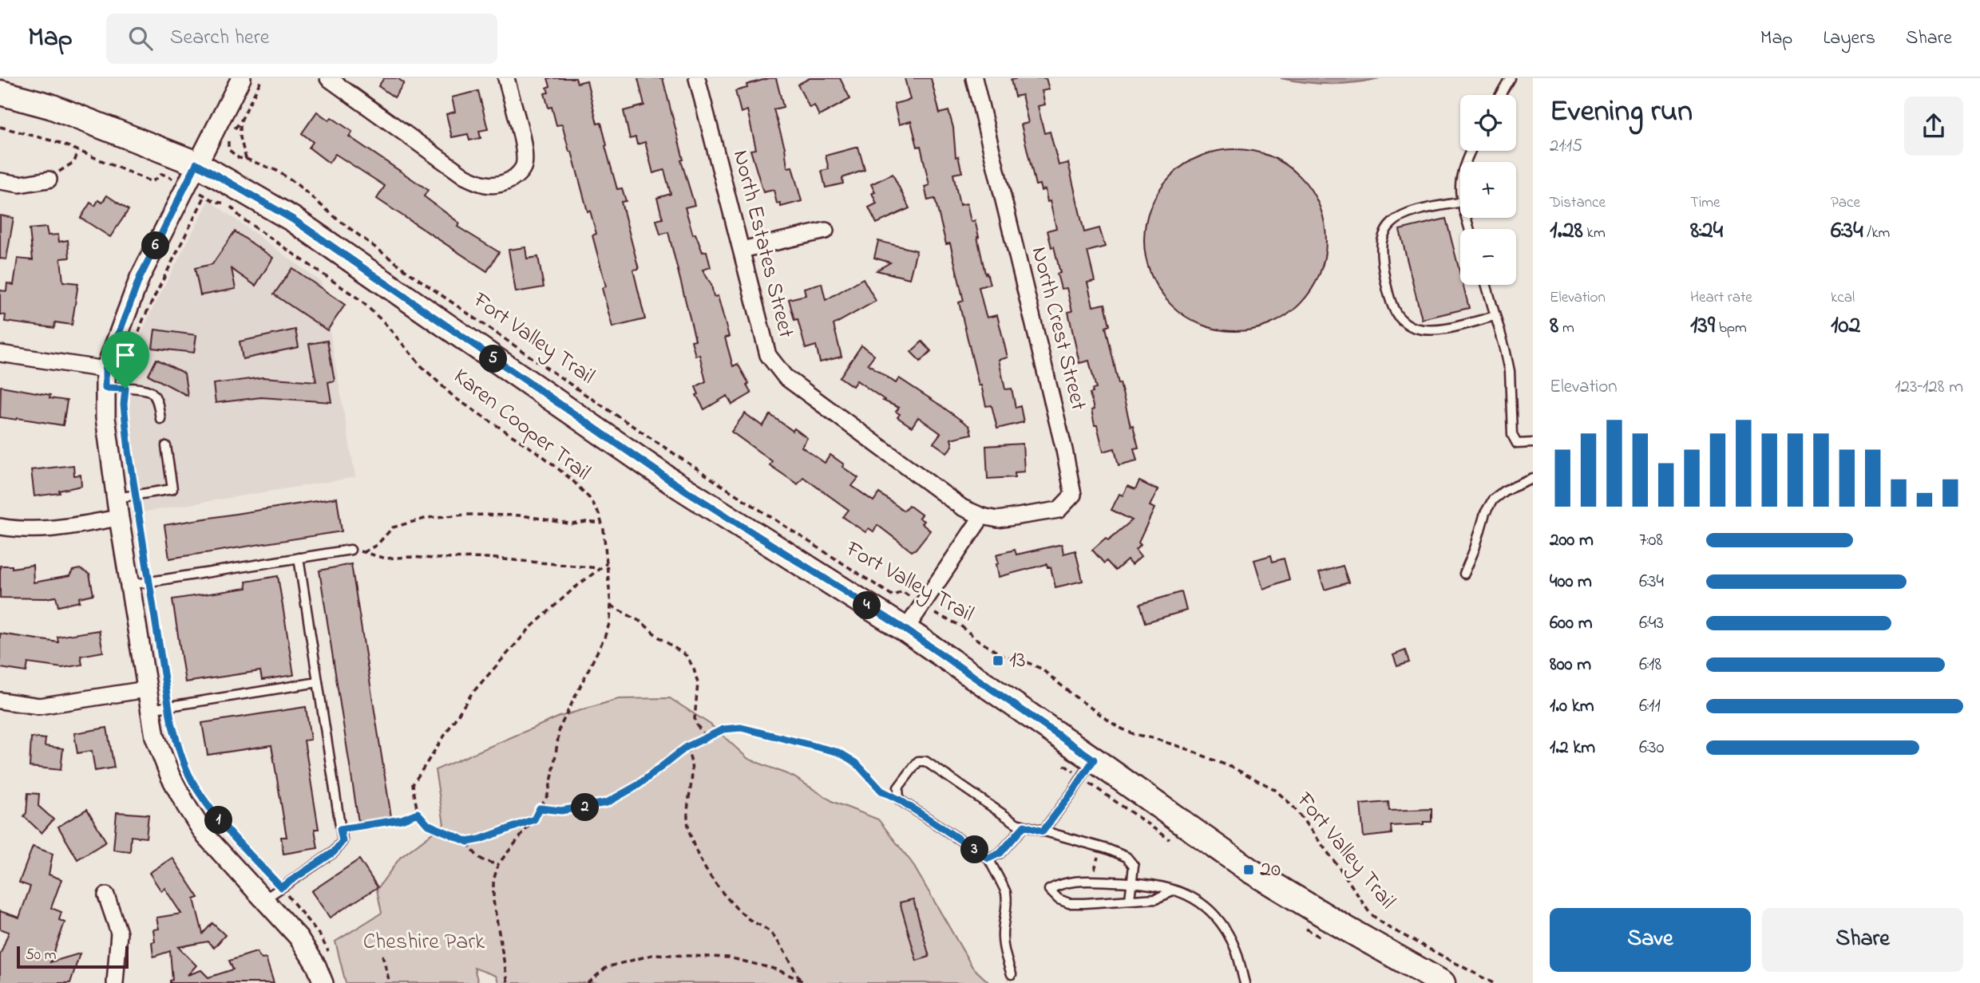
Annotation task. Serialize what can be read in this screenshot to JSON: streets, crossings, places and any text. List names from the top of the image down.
{
  "streets": {
    "street": ["North Estates Street", "North Crest Street"],
    "path": ["Fort Valley Trail", "Karen Cooper Trail"]
  },
  "crossings": [
    ["North Estates Street", "North Crest Street"]
  ],
  "parks": ["Cheshire Park"],
  "places": {
    "transit": ["13", "20"]
  },
  "scale_bar": "50 m",
  "page": {
    "header": "Map",
    "search": "Search here",
    "nav": ["Map", "Layers", "Share"],
    "heading": ["Evening run", "21:15"],
    "map_buttons": ["+", "−"],
    "stats": [
      ["Distance", "1.28 km"],
      ["Time", "8:24"],
      ["Pace", "6:34 /km"],
      ["Elevation", "8 m"],
      ["Heart rate", "139 bpm"],
      ["kcal", "102"]
    ],
    "pins": [
      "6",
      "5",
      "4",
      "2",
      "1",
      "3"
    ],
    "chart": ["Elevation", "123–128 m"],
    "list": [
      {
        "name": "200 m",
        "note": "7:08"
      },
      {
        "name": "400 m",
        "note": "6:34"
      },
      {
        "name": "600 m",
        "note": "6:43"
      },
      {
        "name": "800 m",
        "note": "6:18"
      },
      {
        "name": "1.0 km",
        "note": "6:11"
      },
      {
        "name": "1.2 km",
        "note": "6:30"
      }
    ],
    "buttons": ["Save", "Share"],
    "scale": "50 m"
  }
}
